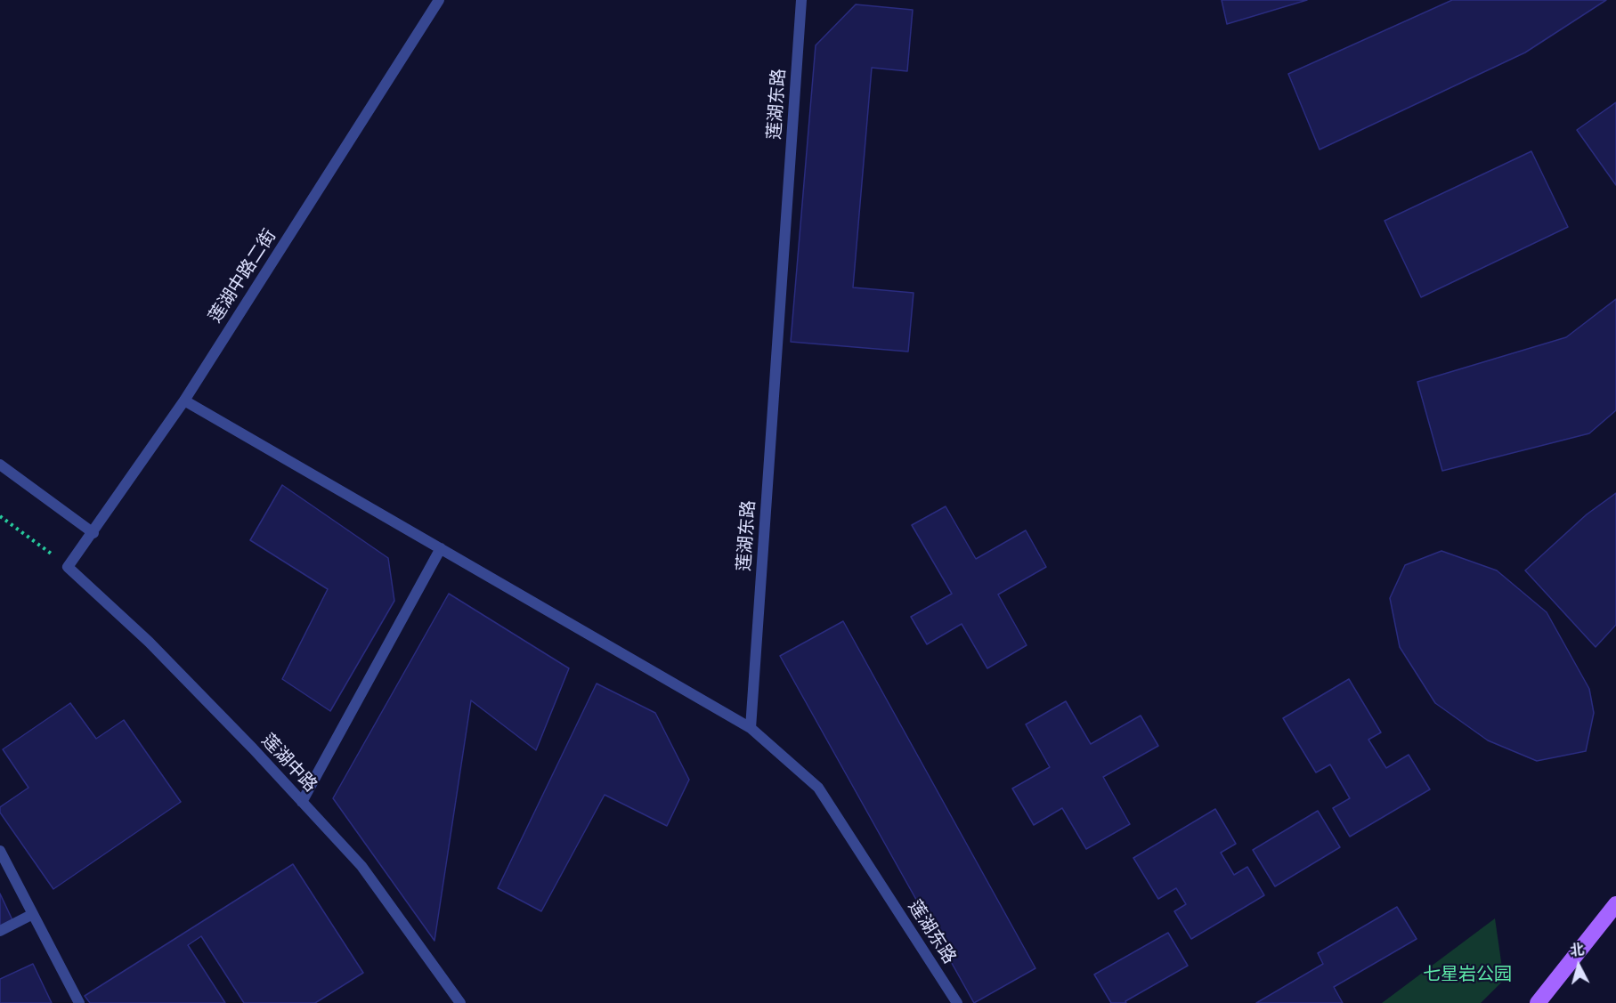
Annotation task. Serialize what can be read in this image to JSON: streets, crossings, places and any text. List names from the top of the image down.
{
  "streets": {
    "street": ["莲湖东路", "莲湖中路二街", "莲湖中路"]
  },
  "crossings": [
    ["莲湖中路二街", "莲湖中路"]
  ],
  "parks": ["七星岩公园"],
  "north": "top"
}
